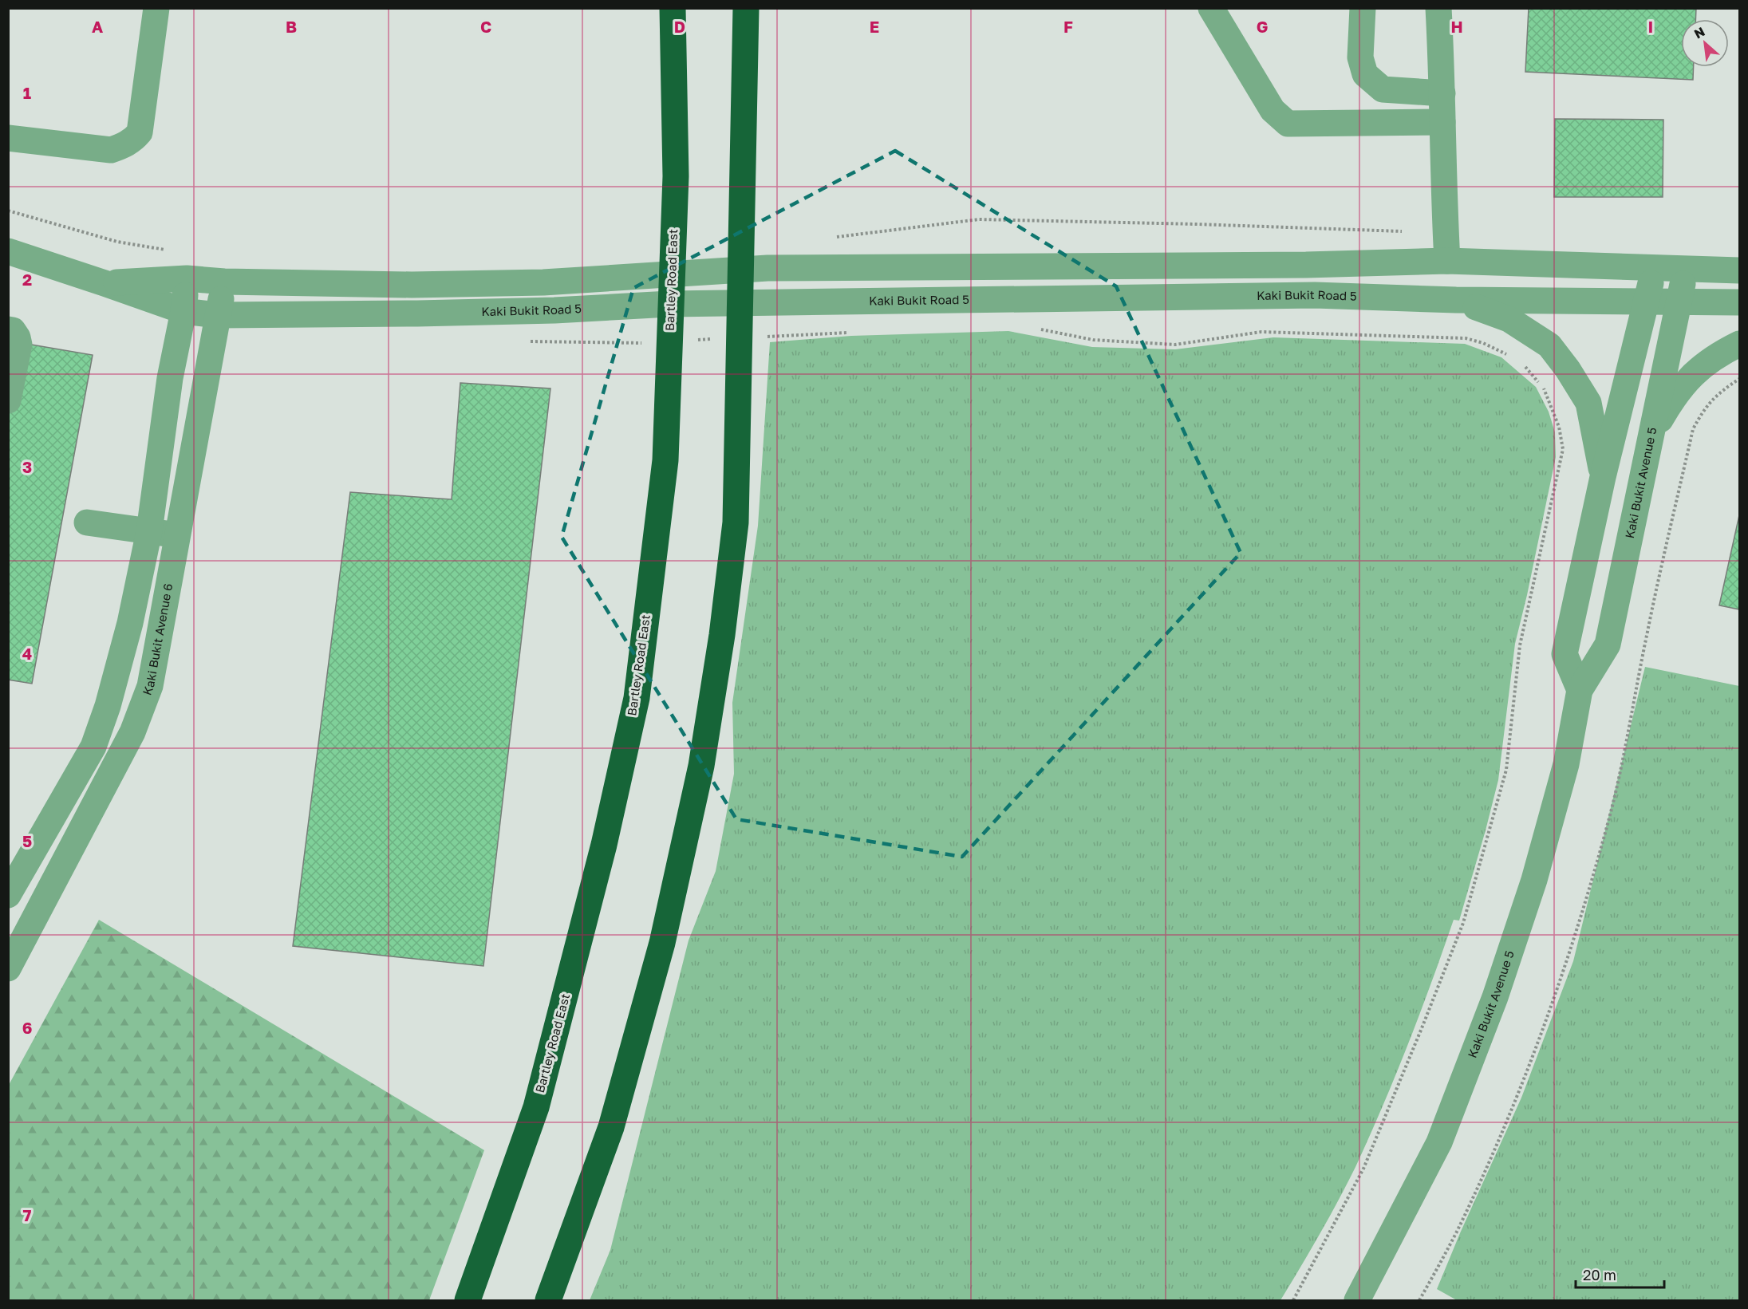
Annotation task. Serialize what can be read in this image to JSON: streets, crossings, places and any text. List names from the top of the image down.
{
  "streets": {
    "highway": ["Bartley Road East"],
    "street": ["Kaki Bukit Road 5", "Kaki Bukit Avenue 5", "Kaki Bukit Avenue 6"]
  },
  "crossings": [
    ["Kaki Bukit Road 5", "Kaki Bukit Avenue 5"],
    ["Kaki Bukit Road 5", "Kaki Bukit Avenue 6"]
  ],
  "scale_bar": "20 m",
  "north": "top left",
  "grid": {
    "columns": [
      "A",
      "B",
      "C",
      "D",
      "E",
      "F",
      "G",
      "H",
      "I"
    ],
    "rows": [
      "1",
      "2",
      "3",
      "4",
      "5",
      "6",
      "7"
    ]
  }
}
